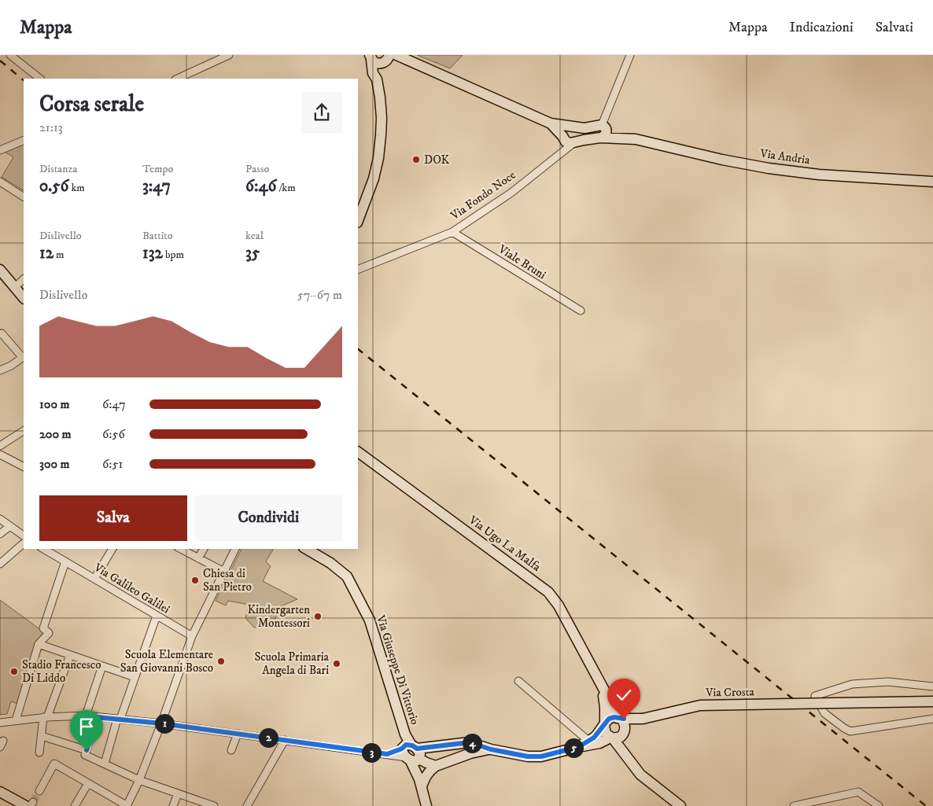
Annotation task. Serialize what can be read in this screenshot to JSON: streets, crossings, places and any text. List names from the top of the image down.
{
  "streets": {
    "main road": [
      "Via Andria",
      "Via Fondo Noce",
      "Via Ugo La Malfa",
      "Via Giuseppe Di Vittorio",
      "Via Crosta"
    ],
    "street": ["Viale Bruni", "Via Galileo Galilei"]
  },
  "crossings": [
    ["Via Andria", "Via Fondo Noce"],
    ["Via Fondo Noce", "Viale Bruni"]
  ],
  "places": [
    "DOK",
    "Chiesa di San Pietro",
    "Kindergarten Montessori",
    "Scuola Elementare San Giovanni Bosco",
    "Scuola Primaria Angela di Bari",
    "Stadio Francesco Di Liddo"
  ],
  "page": {
    "header": "Mappa",
    "nav": ["Mappa", "Indicazioni", "Salvati"],
    "heading": ["Corsa serale", "21:13"],
    "stats": [
      ["Distanza", "0.56 km"],
      ["Tempo", "3:47"],
      ["Passo", "6:46 /km"],
      ["Dislivello", "12 m"],
      ["Battito", "132 bpm"],
      ["kcal", "35"]
    ],
    "chart": ["Dislivello", "57–67 m"],
    "list": [
      {
        "name": "100 m",
        "note": "6:47"
      },
      {
        "name": "200 m",
        "note": "6:56"
      },
      {
        "name": "300 m",
        "note": "6:51"
      }
    ],
    "buttons": ["Salva", "Condividi"],
    "pins": [
      "1",
      "2",
      "4",
      "5",
      "3"
    ]
  }
}
